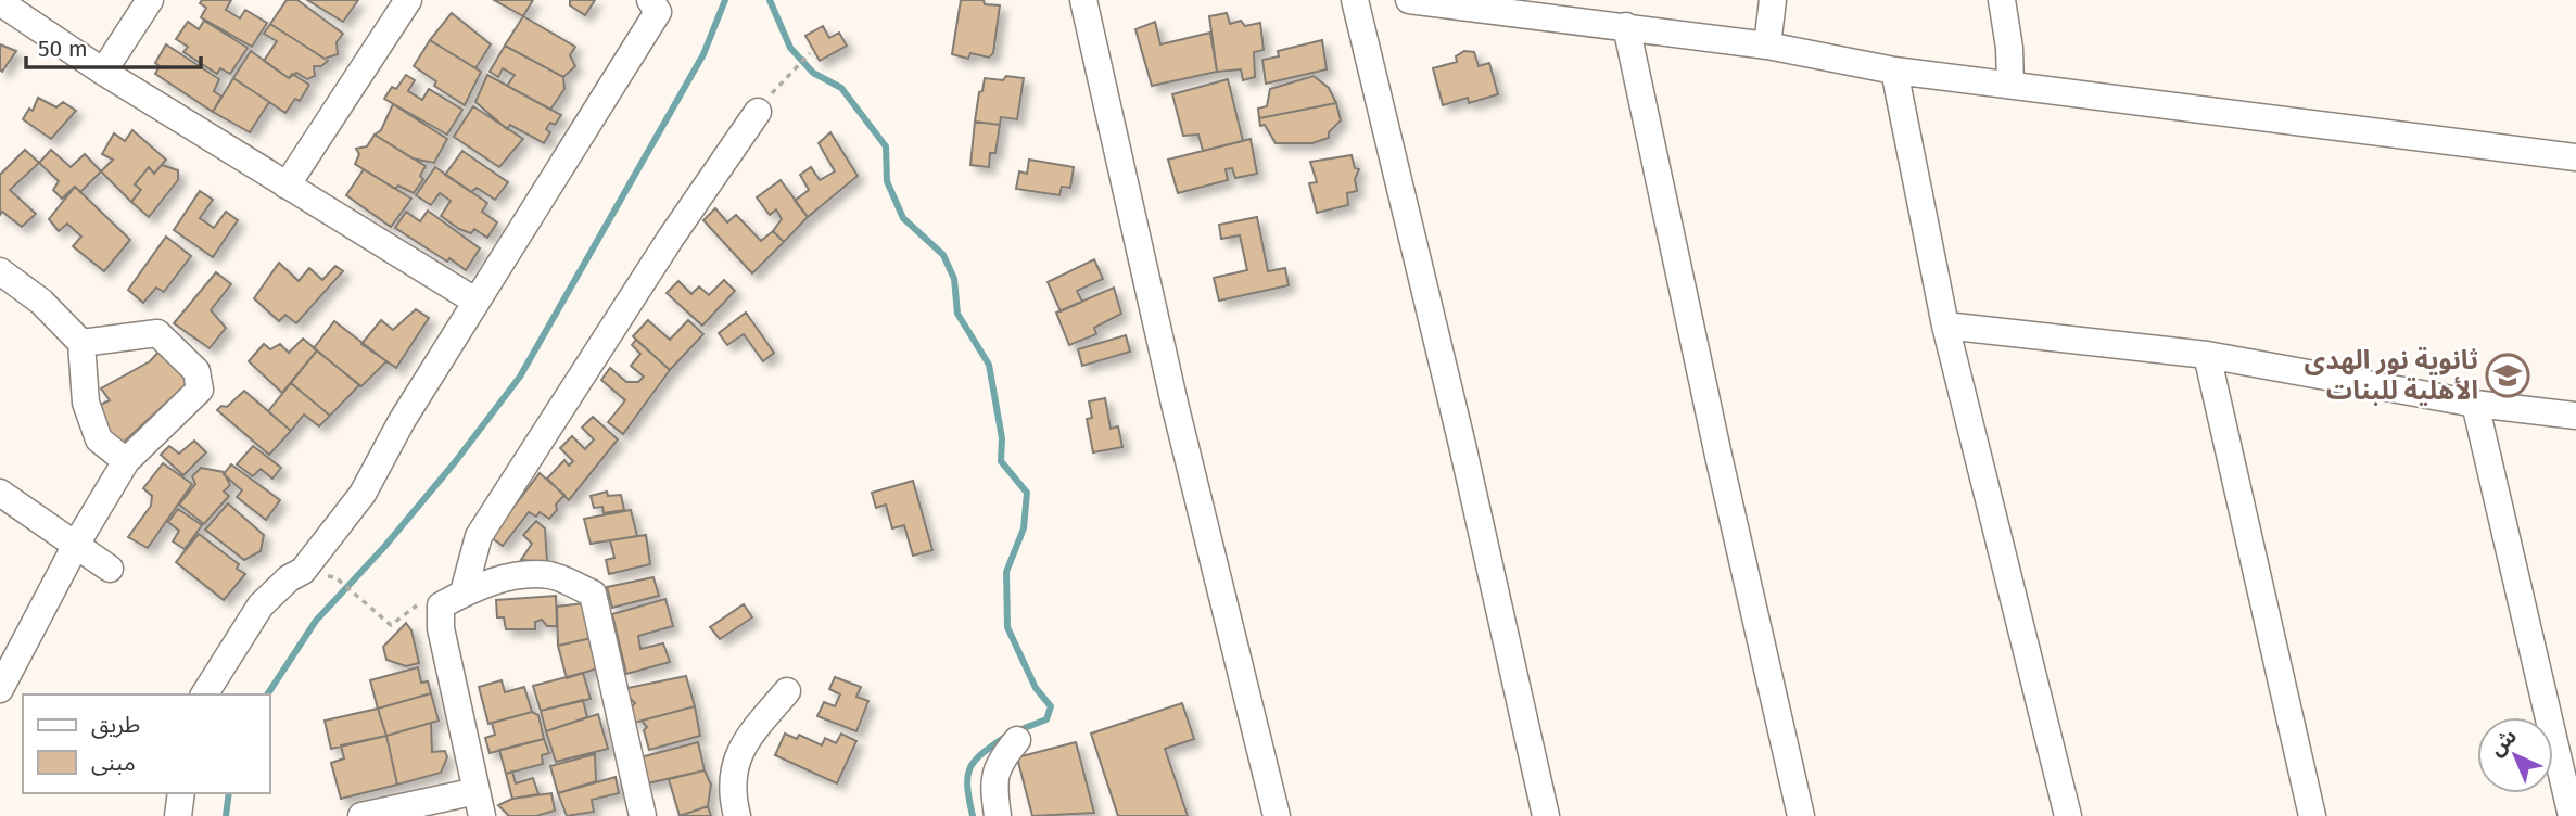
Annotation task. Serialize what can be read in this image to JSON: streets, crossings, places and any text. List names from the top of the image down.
{
  "places": {
    "school or university": ["ثانوية نور الهدى الأهلية للبنات"]
  },
  "legend": ["طريق", "مبنى"],
  "scale_bar": "50 m",
  "north": "top left"
}
